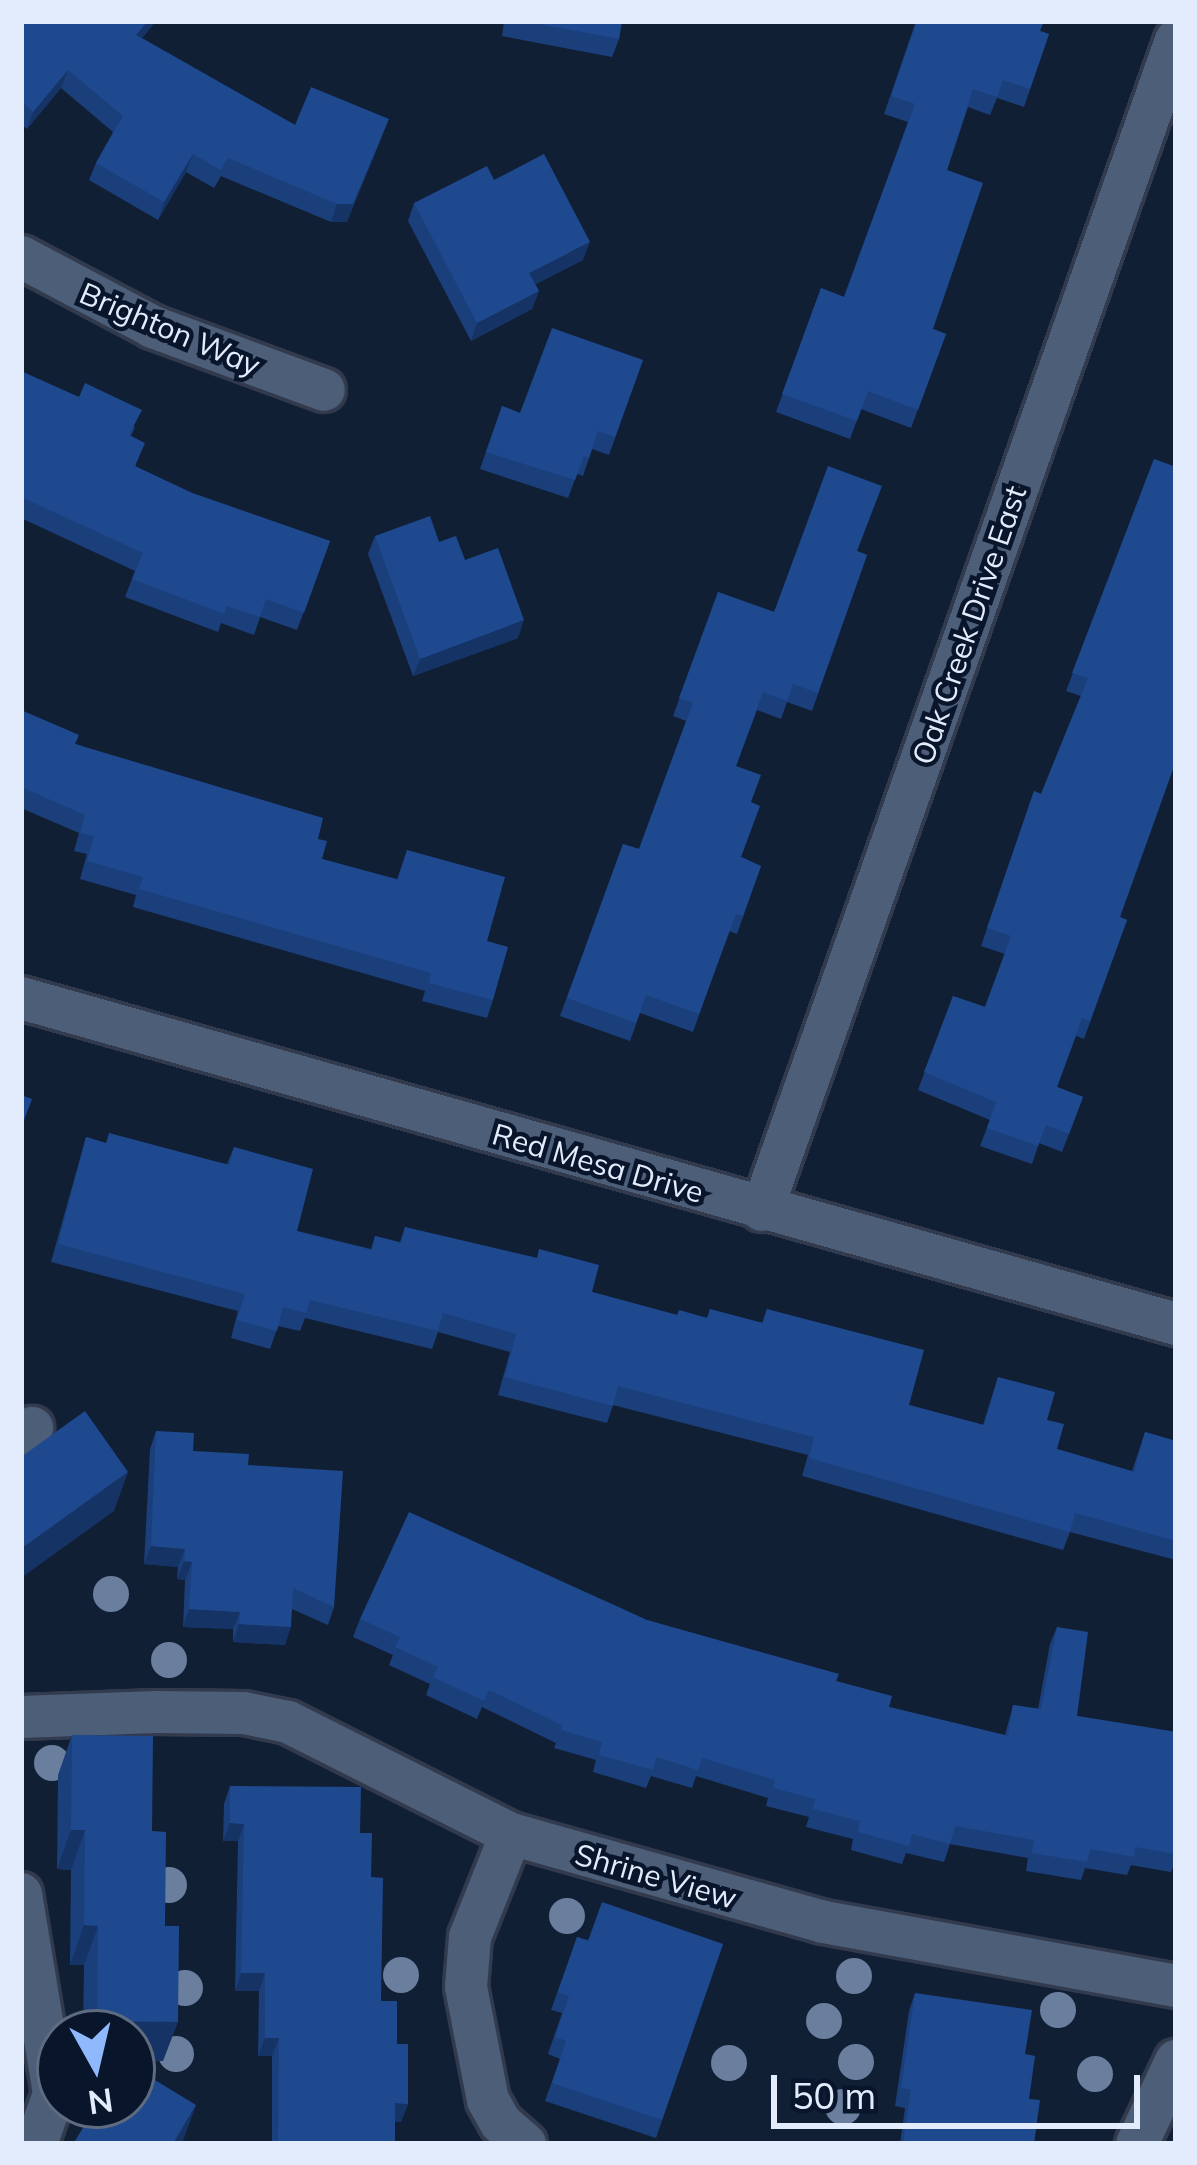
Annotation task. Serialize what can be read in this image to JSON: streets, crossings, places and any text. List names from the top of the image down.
{
  "streets": {
    "street": [
      "Brighton Way",
      "Oak Creek Drive East",
      "Red Mesa Drive",
      "Shrine View"
    ]
  },
  "crossings": [
    ["Oak Creek Drive East", "Red Mesa Drive"]
  ],
  "scale_bar": "50 m",
  "north": "bottom"
}
